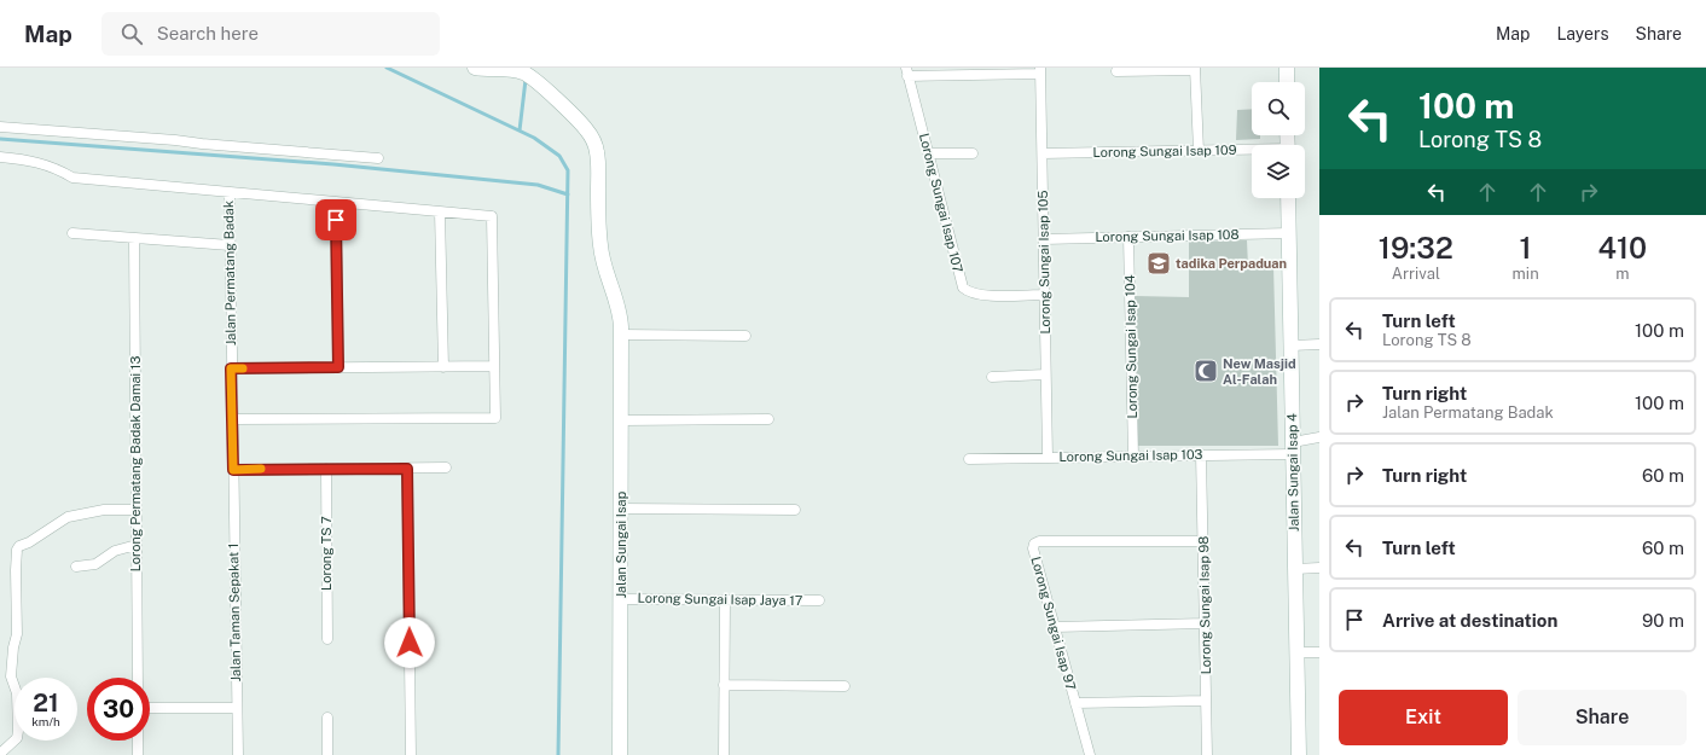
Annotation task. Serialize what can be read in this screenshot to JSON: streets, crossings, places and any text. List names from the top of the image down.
{
  "streets": {
    "street": [
      "Lorong Sungai Isap 109",
      "Lorong Sungai Isap 107",
      "Lorong Sungai Isap 108",
      "Lorong Sungai Isap 105",
      "Jalan Permatang Badak",
      "Lorong Sungai Isap 104",
      "Lorong Sungai Isap 103",
      "Lorong Permatang Badak Damai 13",
      "Jalan Sungai Isap 4",
      "Jalan Sungai Isap",
      "Lorong TS 7",
      "Lorong Sungai Isap Jaya 17",
      "Lorong Sungai Isap 98",
      "Jalan Taman Sepakat 1",
      "Lorong Sungai Isap 97"
    ]
  },
  "crossings": [
    ["Lorong Sungai Isap 109", "Lorong Sungai Isap 105"],
    ["Lorong Sungai Isap 107", "Lorong Sungai Isap 105"],
    ["Lorong Sungai Isap 108", "Lorong Sungai Isap 105"],
    ["Lorong Sungai Isap 108", "Lorong Sungai Isap 104"],
    ["Lorong Sungai Isap 108", "Jalan Sungai Isap 4"],
    ["Lorong Sungai Isap 105", "Lorong Sungai Isap 103"],
    ["Jalan Permatang Badak", "Jalan Taman Sepakat 1"],
    ["Lorong Sungai Isap 104", "Lorong Sungai Isap 103"],
    ["Lorong Sungai Isap 103", "Jalan Sungai Isap 4"],
    ["Lorong Sungai Isap 103", "Lorong Sungai Isap 98"],
    ["Jalan Sungai Isap", "Lorong Sungai Isap Jaya 17"],
    ["Lorong Sungai Isap 98", "Lorong Sungai Isap 97"]
  ],
  "places": {
    "school or university": ["tadika Perpaduan"],
    "mosque": ["New Masjid Al-Falah"]
  },
  "page": {
    "header": "Map",
    "search": "Search here",
    "nav": ["Map", "Layers", "Share"],
    "turn": ["100 m", "Lorong TS 8"],
    "eta": [
      "19:32",
      "Arrival",
      "1",
      "min",
      "410",
      "m"
    ],
    "list": [
      {
        "name": "Turn left",
        "note": "Lorong TS 8",
        "value": "100 m"
      },
      {
        "name": "Turn right",
        "note": "Jalan Permatang Badak",
        "value": "100 m"
      },
      {
        "name": "Turn right",
        "value": "60 m"
      },
      {
        "name": "Turn left",
        "value": "60 m"
      },
      {
        "name": "Arrive at destination",
        "value": "90 m"
      }
    ],
    "speed": "21 km/h",
    "limit": "30",
    "buttons": ["Exit", "Share"]
  }
}
